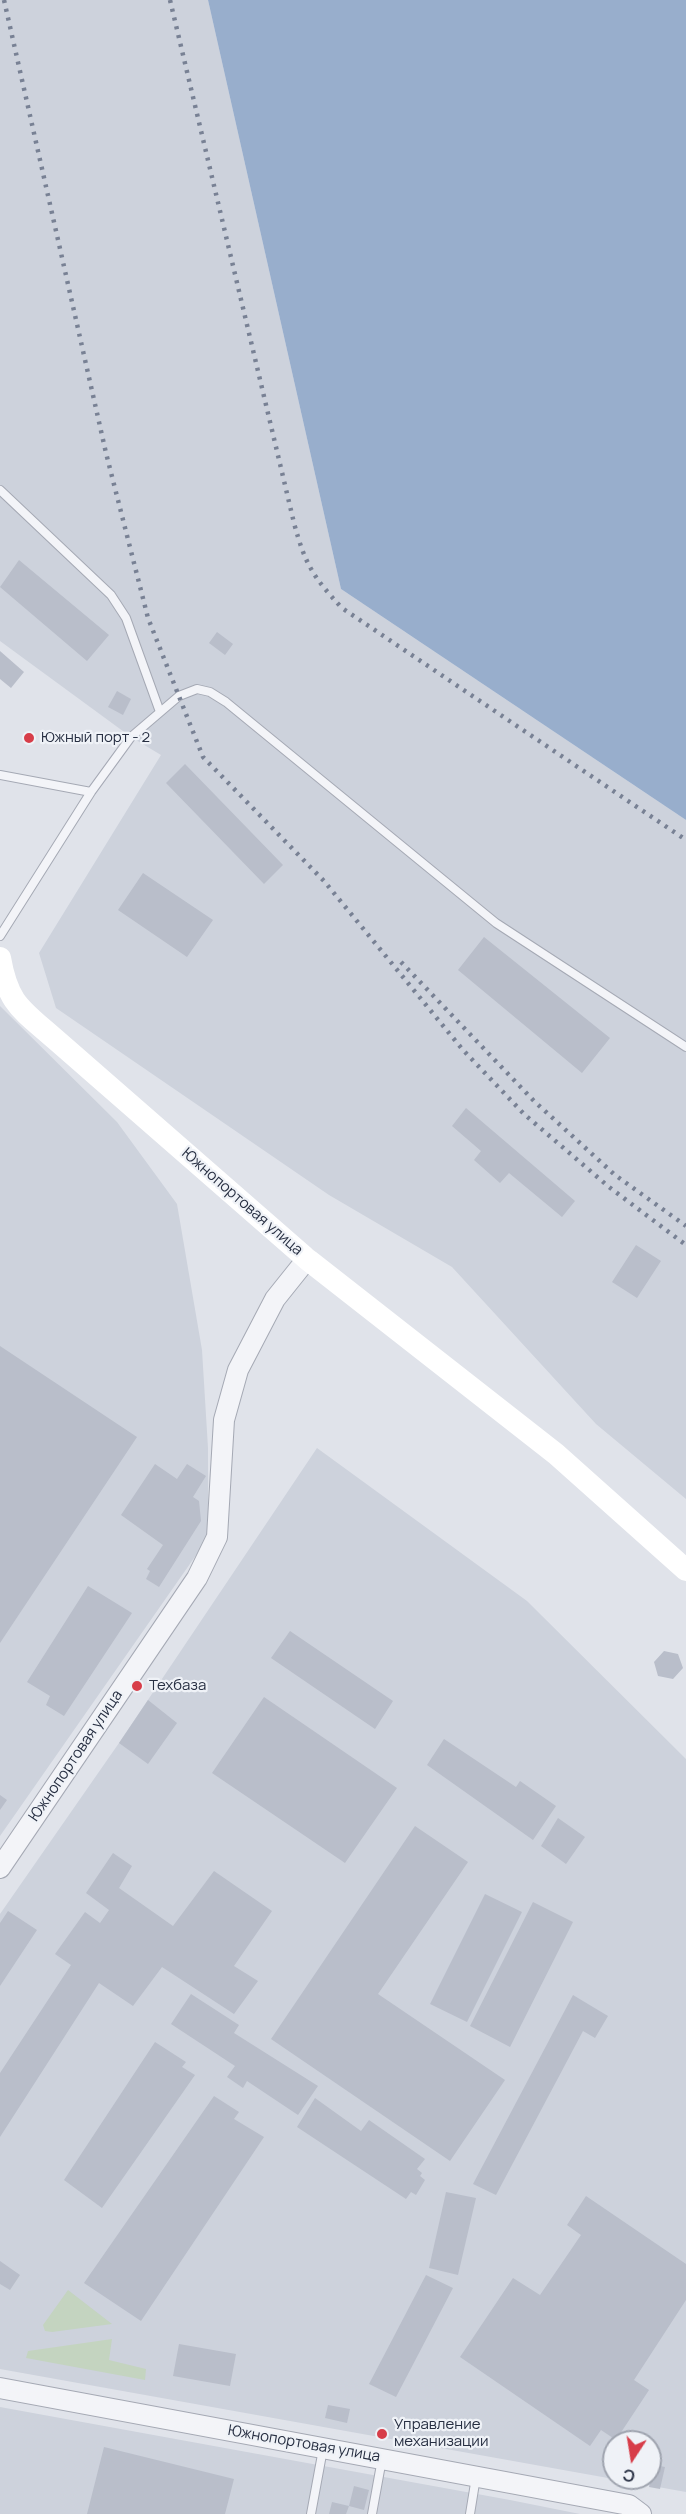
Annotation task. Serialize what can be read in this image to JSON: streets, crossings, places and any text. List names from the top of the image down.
{
  "streets": {
    "main road": ["Южнопортовая улица"]
  },
  "places": ["Южный порт - 2", "Техбаза", "Управление механизации"],
  "north": "bottom"
}
